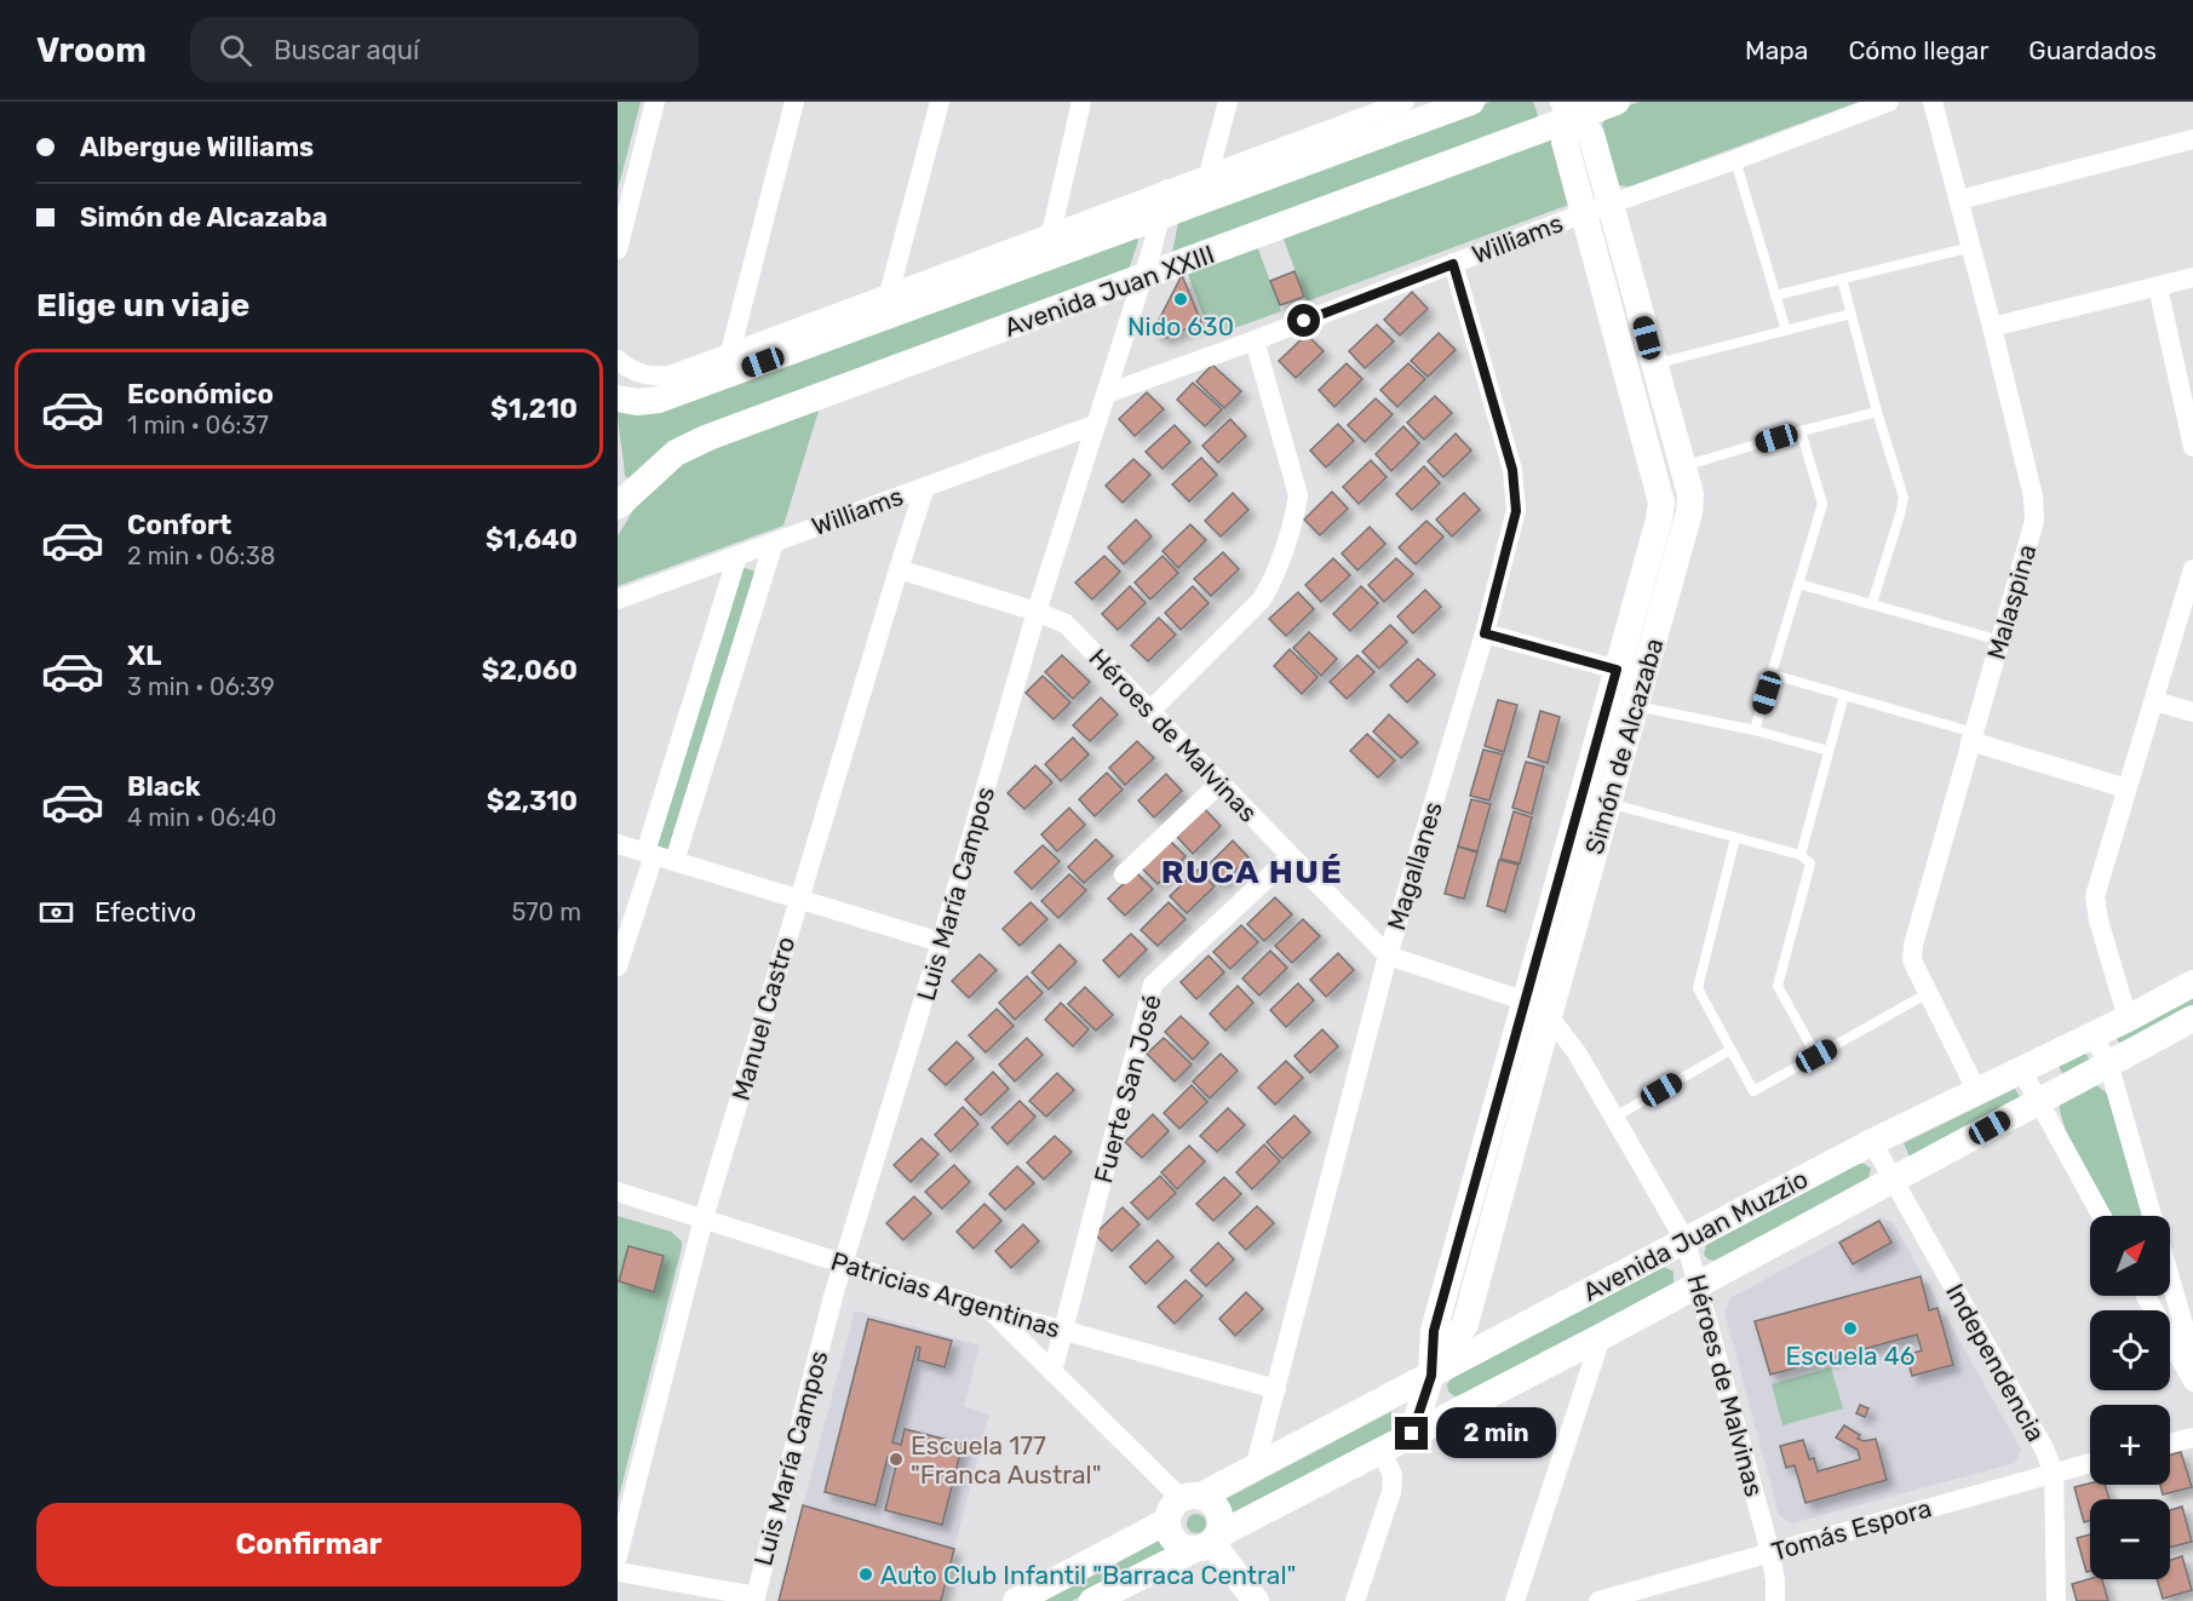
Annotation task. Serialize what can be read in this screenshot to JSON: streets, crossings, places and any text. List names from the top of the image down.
{
  "streets": {
    "street": [
      "Williams",
      "Avenida Juan XXIII",
      "Malaspina",
      "Héroes de Malvinas",
      "Simón de Alcazaba",
      "Magallanes",
      "Luis María Campos",
      "Manuel Castro",
      "Fuerte San José",
      "Avenida Juan Muzzio",
      "Patricias Argentinas",
      "Independencia",
      "Tomás Espora"
    ]
  },
  "crossings": [
    ["Williams", "Simón de Alcazaba"],
    ["Williams", "Magallanes"],
    ["Williams", "Luis María Campos"],
    ["Williams", "Manuel Castro"],
    ["Avenida Juan XXIII", "Simón de Alcazaba"],
    ["Avenida Juan XXIII", "Luis María Campos"],
    ["Malaspina", "Avenida Juan Muzzio"],
    ["Héroes de Malvinas", "Simón de Alcazaba"],
    ["Héroes de Malvinas", "Magallanes"],
    ["Héroes de Malvinas", "Luis María Campos"],
    ["Héroes de Malvinas", "Manuel Castro"],
    ["Héroes de Malvinas", "Fuerte San José"],
    ["Héroes de Malvinas", "Avenida Juan Muzzio"],
    ["Héroes de Malvinas", "Tomás Espora"],
    ["Simón de Alcazaba", "Avenida Juan Muzzio"],
    ["Magallanes", "Avenida Juan Muzzio"],
    ["Magallanes", "Patricias Argentinas"],
    ["Luis María Campos", "Patricias Argentinas"],
    ["Manuel Castro", "Patricias Argentinas"],
    ["Fuerte San José", "Patricias Argentinas"],
    ["Avenida Juan Muzzio", "Independencia"],
    ["Independencia", "Tomás Espora"]
  ],
  "districts": ["RUCA HUÉ"],
  "places": [
    "Nido 630",
    "Escuela 46",
    "Escuela 177 \"Franca Austral\"",
    "Auto Club Infantil \"Barraca Central\""
  ],
  "north": "top right",
  "page": {
    "header": "Vroom",
    "search": "Buscar aquí",
    "nav": ["Mapa", "Cómo llegar", "Guardados"],
    "banner": ["Albergue Williams", "Simón de Alcazaba"],
    "heading": "Elige un viaje",
    "list": [
      {
        "name": "Económico",
        "note": "1 min · 06:37",
        "value": "$1,210"
      },
      {
        "name": "Confort",
        "note": "2 min · 06:38",
        "value": "$1,640"
      },
      {
        "name": "XL",
        "note": "3 min · 06:39",
        "value": "$2,060"
      },
      {
        "name": "Black",
        "note": "4 min · 06:40",
        "value": "$2,310"
      }
    ],
    "pay": ["Efectivo", "570 m"],
    "map_buttons": ["+", "−"],
    "bubble": "2 min",
    "buttons": "Confirmar"
  }
}
